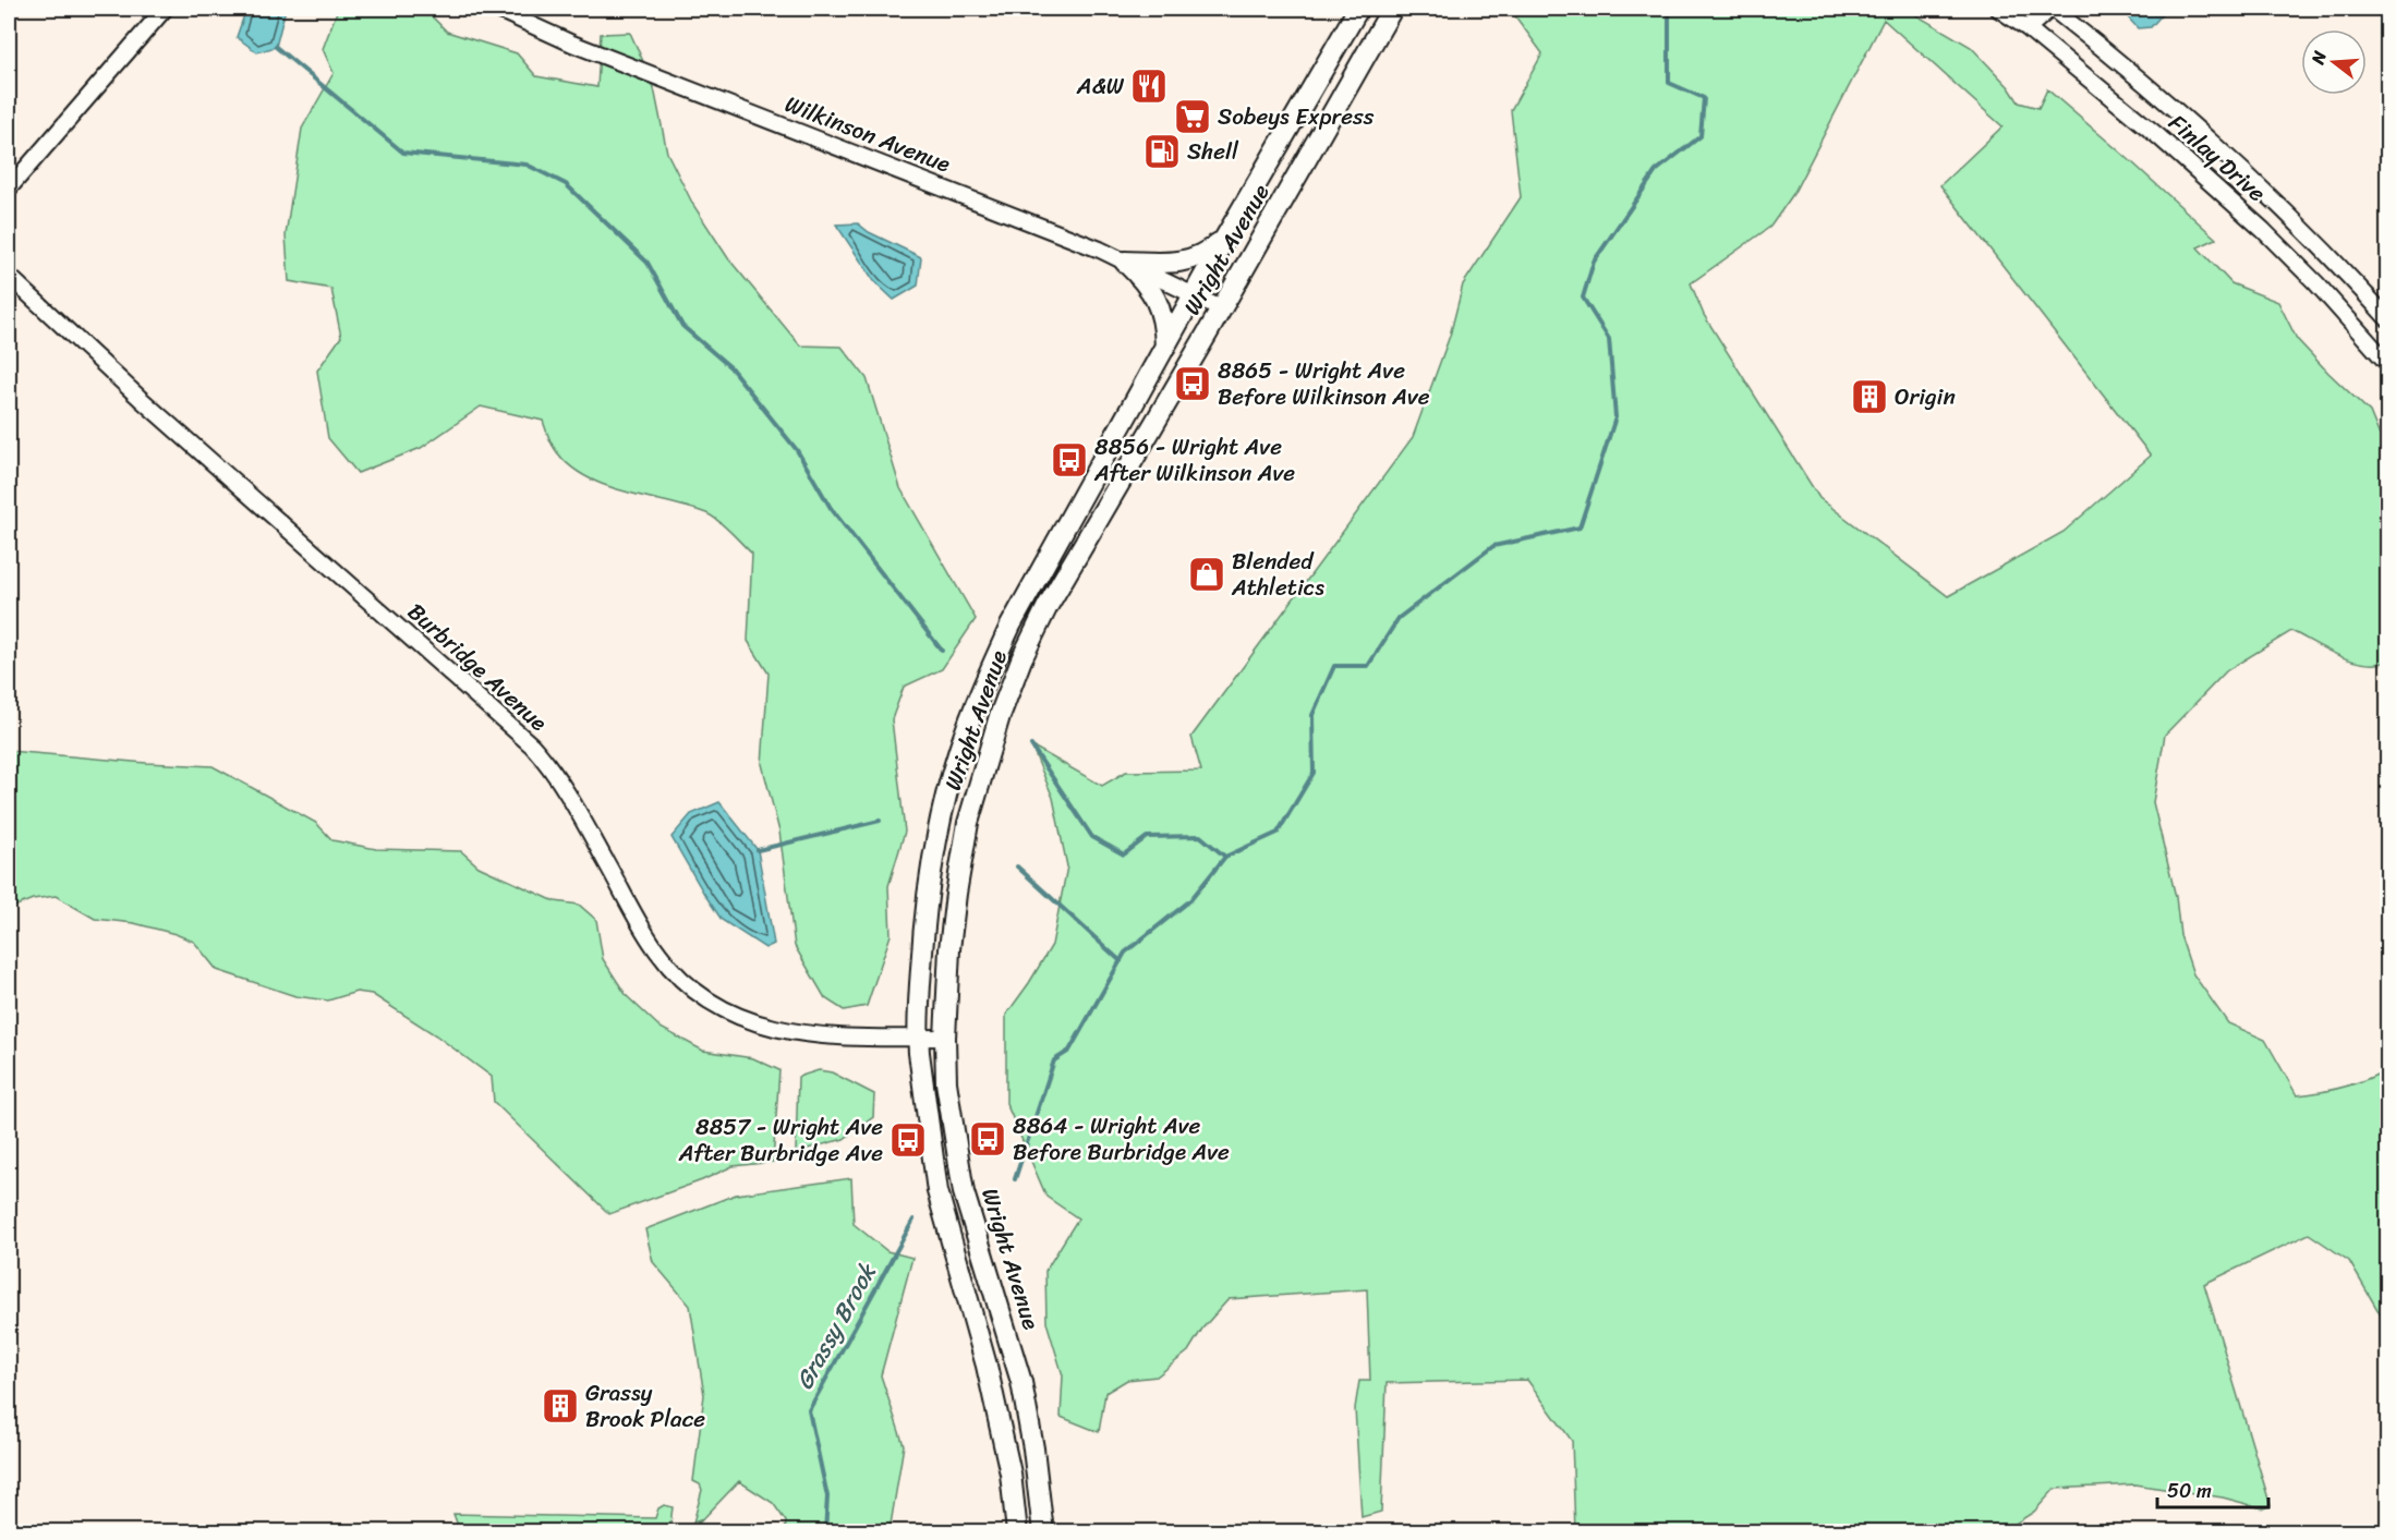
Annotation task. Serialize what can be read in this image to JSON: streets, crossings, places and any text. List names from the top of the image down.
{
  "streets": {
    "main road": ["Wright Avenue"],
    "street": ["Wilkinson Avenue", "Finlay Drive", "Burbridge Avenue"]
  },
  "crossings": [
    ["Wilkinson Avenue", "Wright Avenue"],
    ["Wright Avenue", "Burbridge Avenue"]
  ],
  "water": ["Grassy Brook"],
  "places": {
    "restaurant": ["A&W"],
    "supermarket": ["Sobeys Express"],
    "fuel station": ["Shell"],
    "bus stop": [
      "8865 - Wright Ave Before Wilkinson Ave",
      "8856 - Wright Ave After Wilkinson Ave",
      "8864 - Wright Ave Before Burbridge Ave",
      "8857 - Wright Ave After Burbridge Ave"
    ],
    "building": ["Origin", "Grassy Brook Place"],
    "shop": ["Blended Athletics"]
  },
  "scale_bar": "50 m",
  "north": "left"
}
